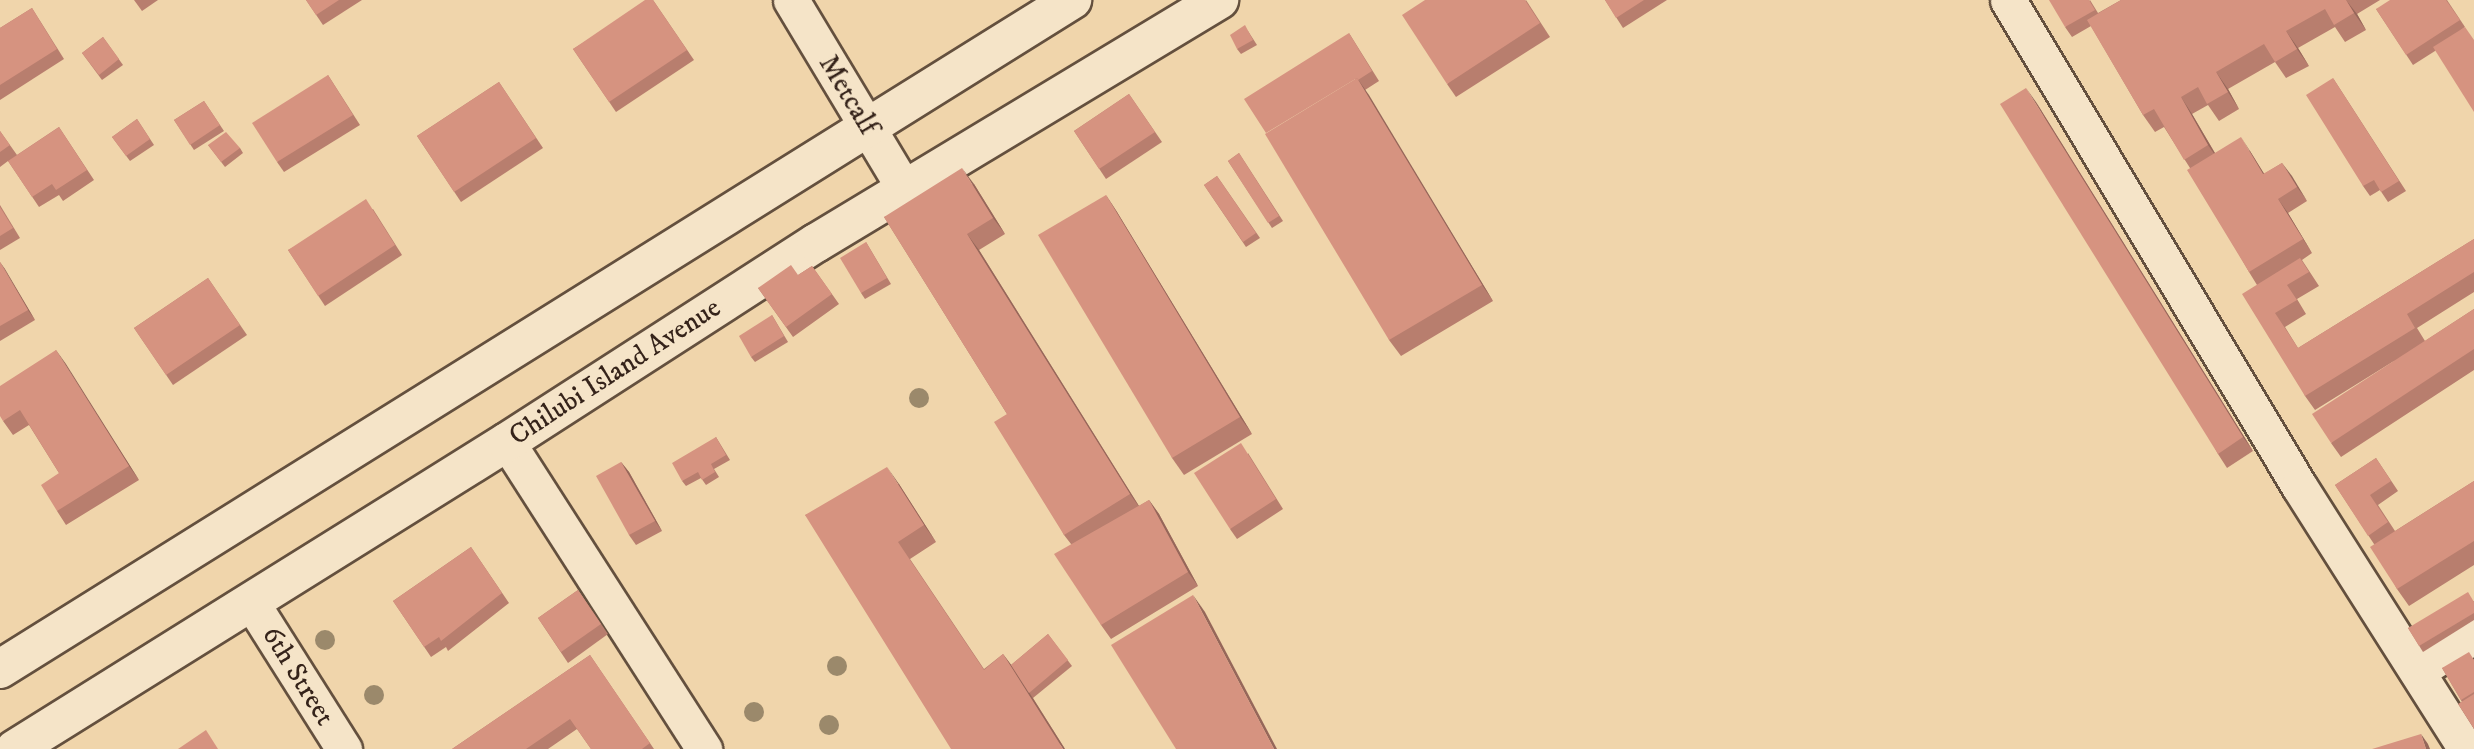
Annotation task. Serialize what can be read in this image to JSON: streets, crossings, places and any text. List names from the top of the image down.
{
  "streets": {
    "street": ["Metcalf", "Chilubi Island Avenue", "6th Street"]
  },
  "crossings": [
    ["Metcalf", "Chilubi Island Avenue"],
    ["Chilubi Island Avenue", "6th Street"]
  ]
}
